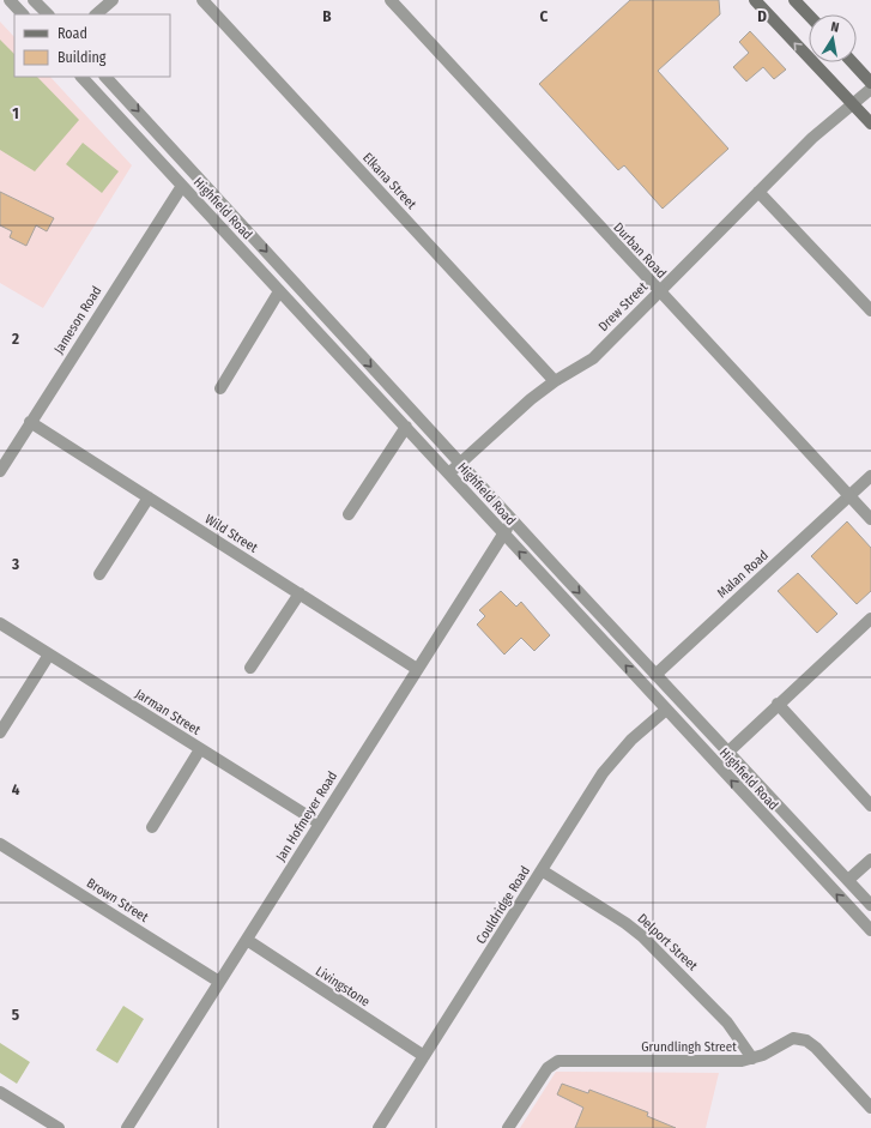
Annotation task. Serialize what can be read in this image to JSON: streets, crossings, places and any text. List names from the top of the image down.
{
  "streets": {
    "street": [
      "Elkana Street",
      "Highfield Road",
      "Durban Road",
      "Drew Street",
      "Jameson Road",
      "Wild Street",
      "Malan Road",
      "Jarman Street",
      "Jan Hofmeyer Road",
      "Brown Street",
      "Couldridge Road",
      "Delport Street",
      "Livingstone",
      "Grundlingh Street"
    ]
  },
  "crossings": [
    ["Elkana Street", "Drew Street"],
    ["Highfield Road", "Drew Street"],
    ["Highfield Road", "Jameson Road"],
    ["Highfield Road", "Malan Road"],
    ["Highfield Road", "Jan Hofmeyer Road"],
    ["Highfield Road", "Couldridge Road"],
    ["Durban Road", "Drew Street"],
    ["Durban Road", "Malan Road"],
    ["Jameson Road", "Wild Street"],
    ["Wild Street", "Jan Hofmeyer Road"],
    ["Jarman Street", "Jan Hofmeyer Road"],
    ["Jan Hofmeyer Road", "Brown Street"],
    ["Jan Hofmeyer Road", "Livingstone"],
    ["Couldridge Road", "Delport Street"],
    ["Couldridge Road", "Livingstone"],
    ["Delport Street", "Grundlingh Street"]
  ],
  "legend": ["Road", "Building"],
  "north": "top",
  "grid": {
    "columns": ["B", "C", "D"],
    "rows": [
      "1",
      "2",
      "3",
      "4",
      "5"
    ]
  }
}
